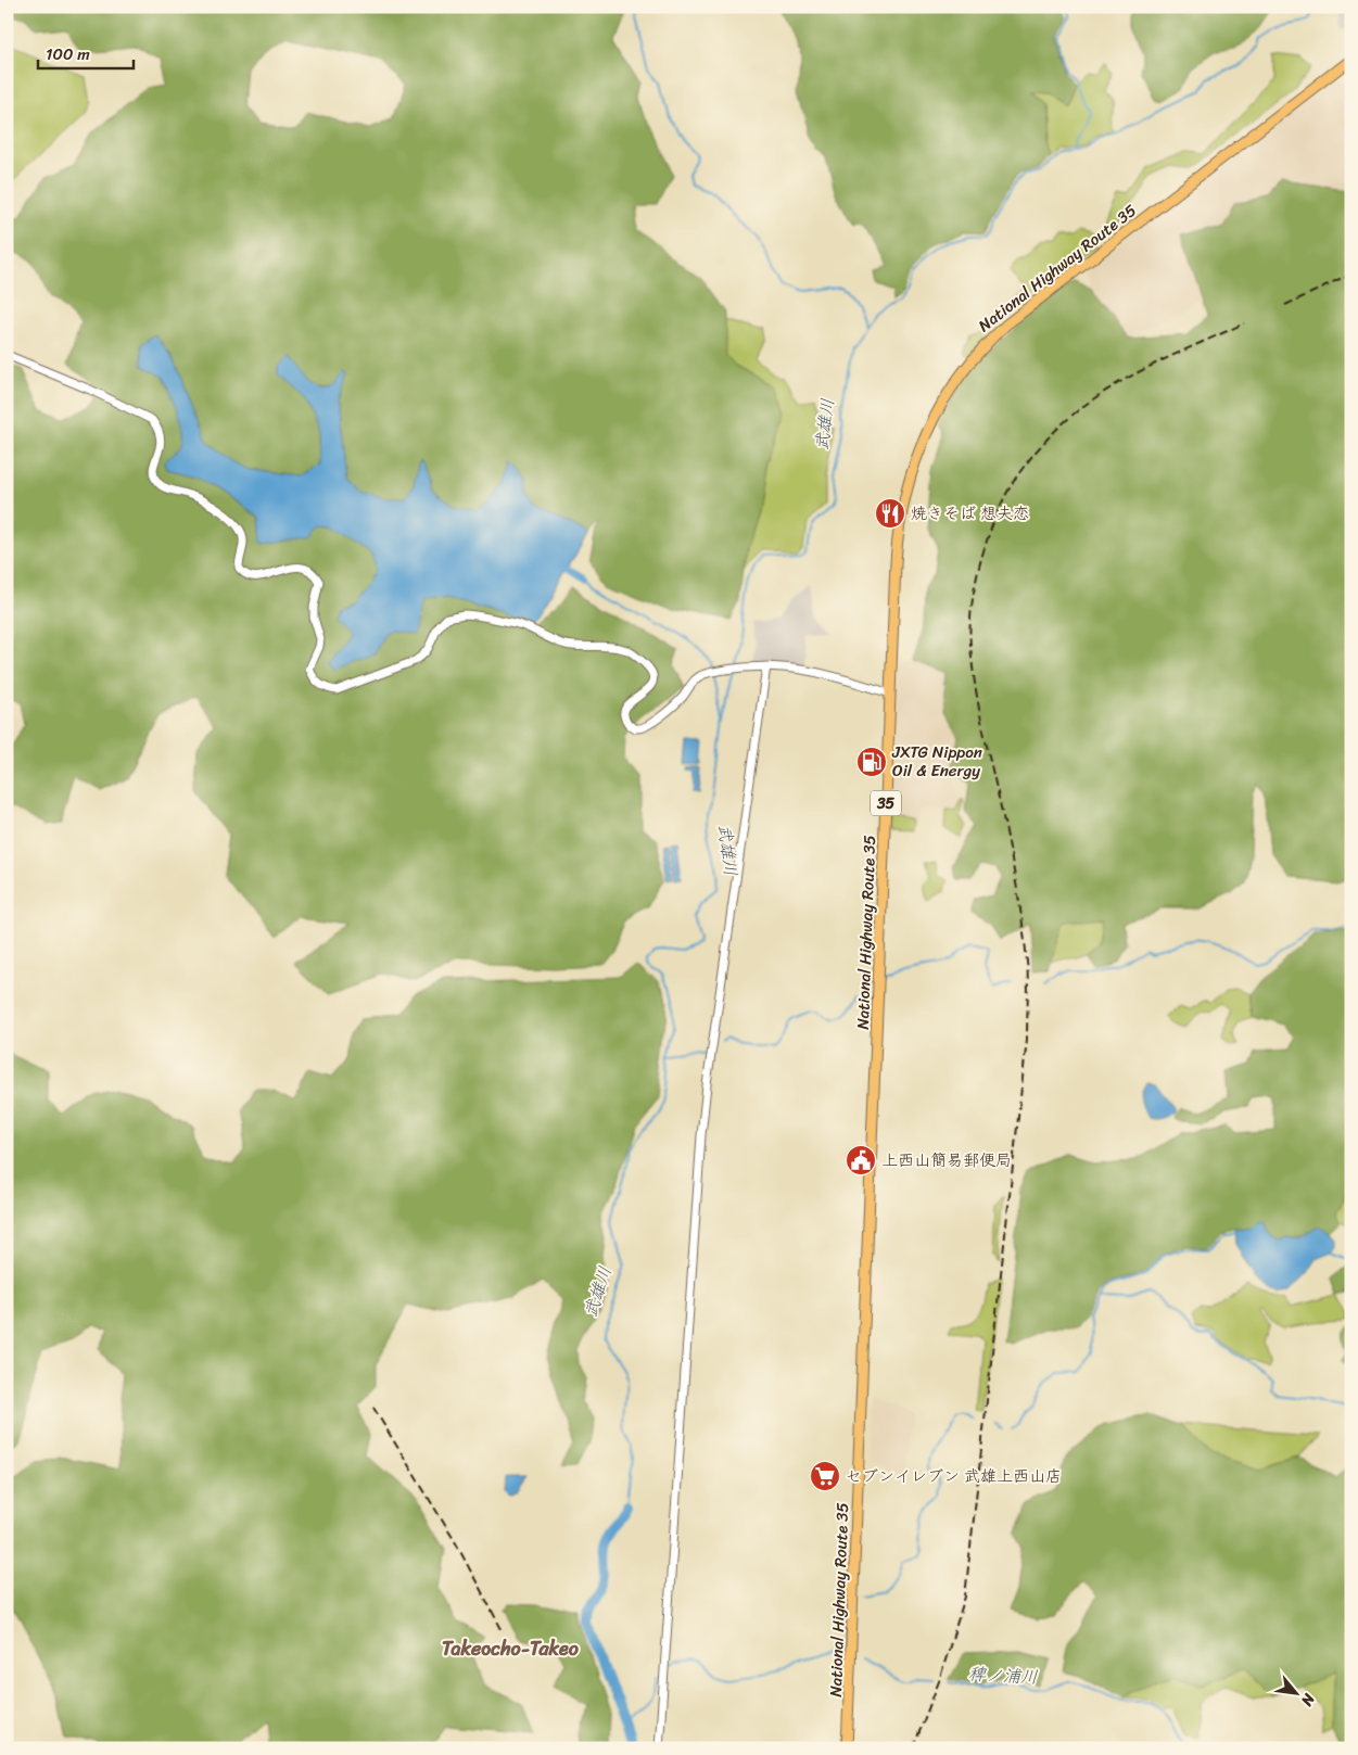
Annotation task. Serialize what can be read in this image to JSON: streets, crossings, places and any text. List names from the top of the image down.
{
  "streets": {
    "highway": ["National Highway Route 35", "35"]
  },
  "districts": ["Takeocho-Takeo"],
  "water": ["武雄川", "稗ノ浦川"],
  "places": {
    "restaurant": ["焼きそば 想夫恋"],
    "fuel station": ["JXTG Nippon Oil & Energy"],
    "public building": ["上西山簡易郵便局"],
    "supermarket": ["セブンイレブン 武雄上西山店"]
  },
  "scale_bar": "100 m",
  "north": "bottom right"
}
